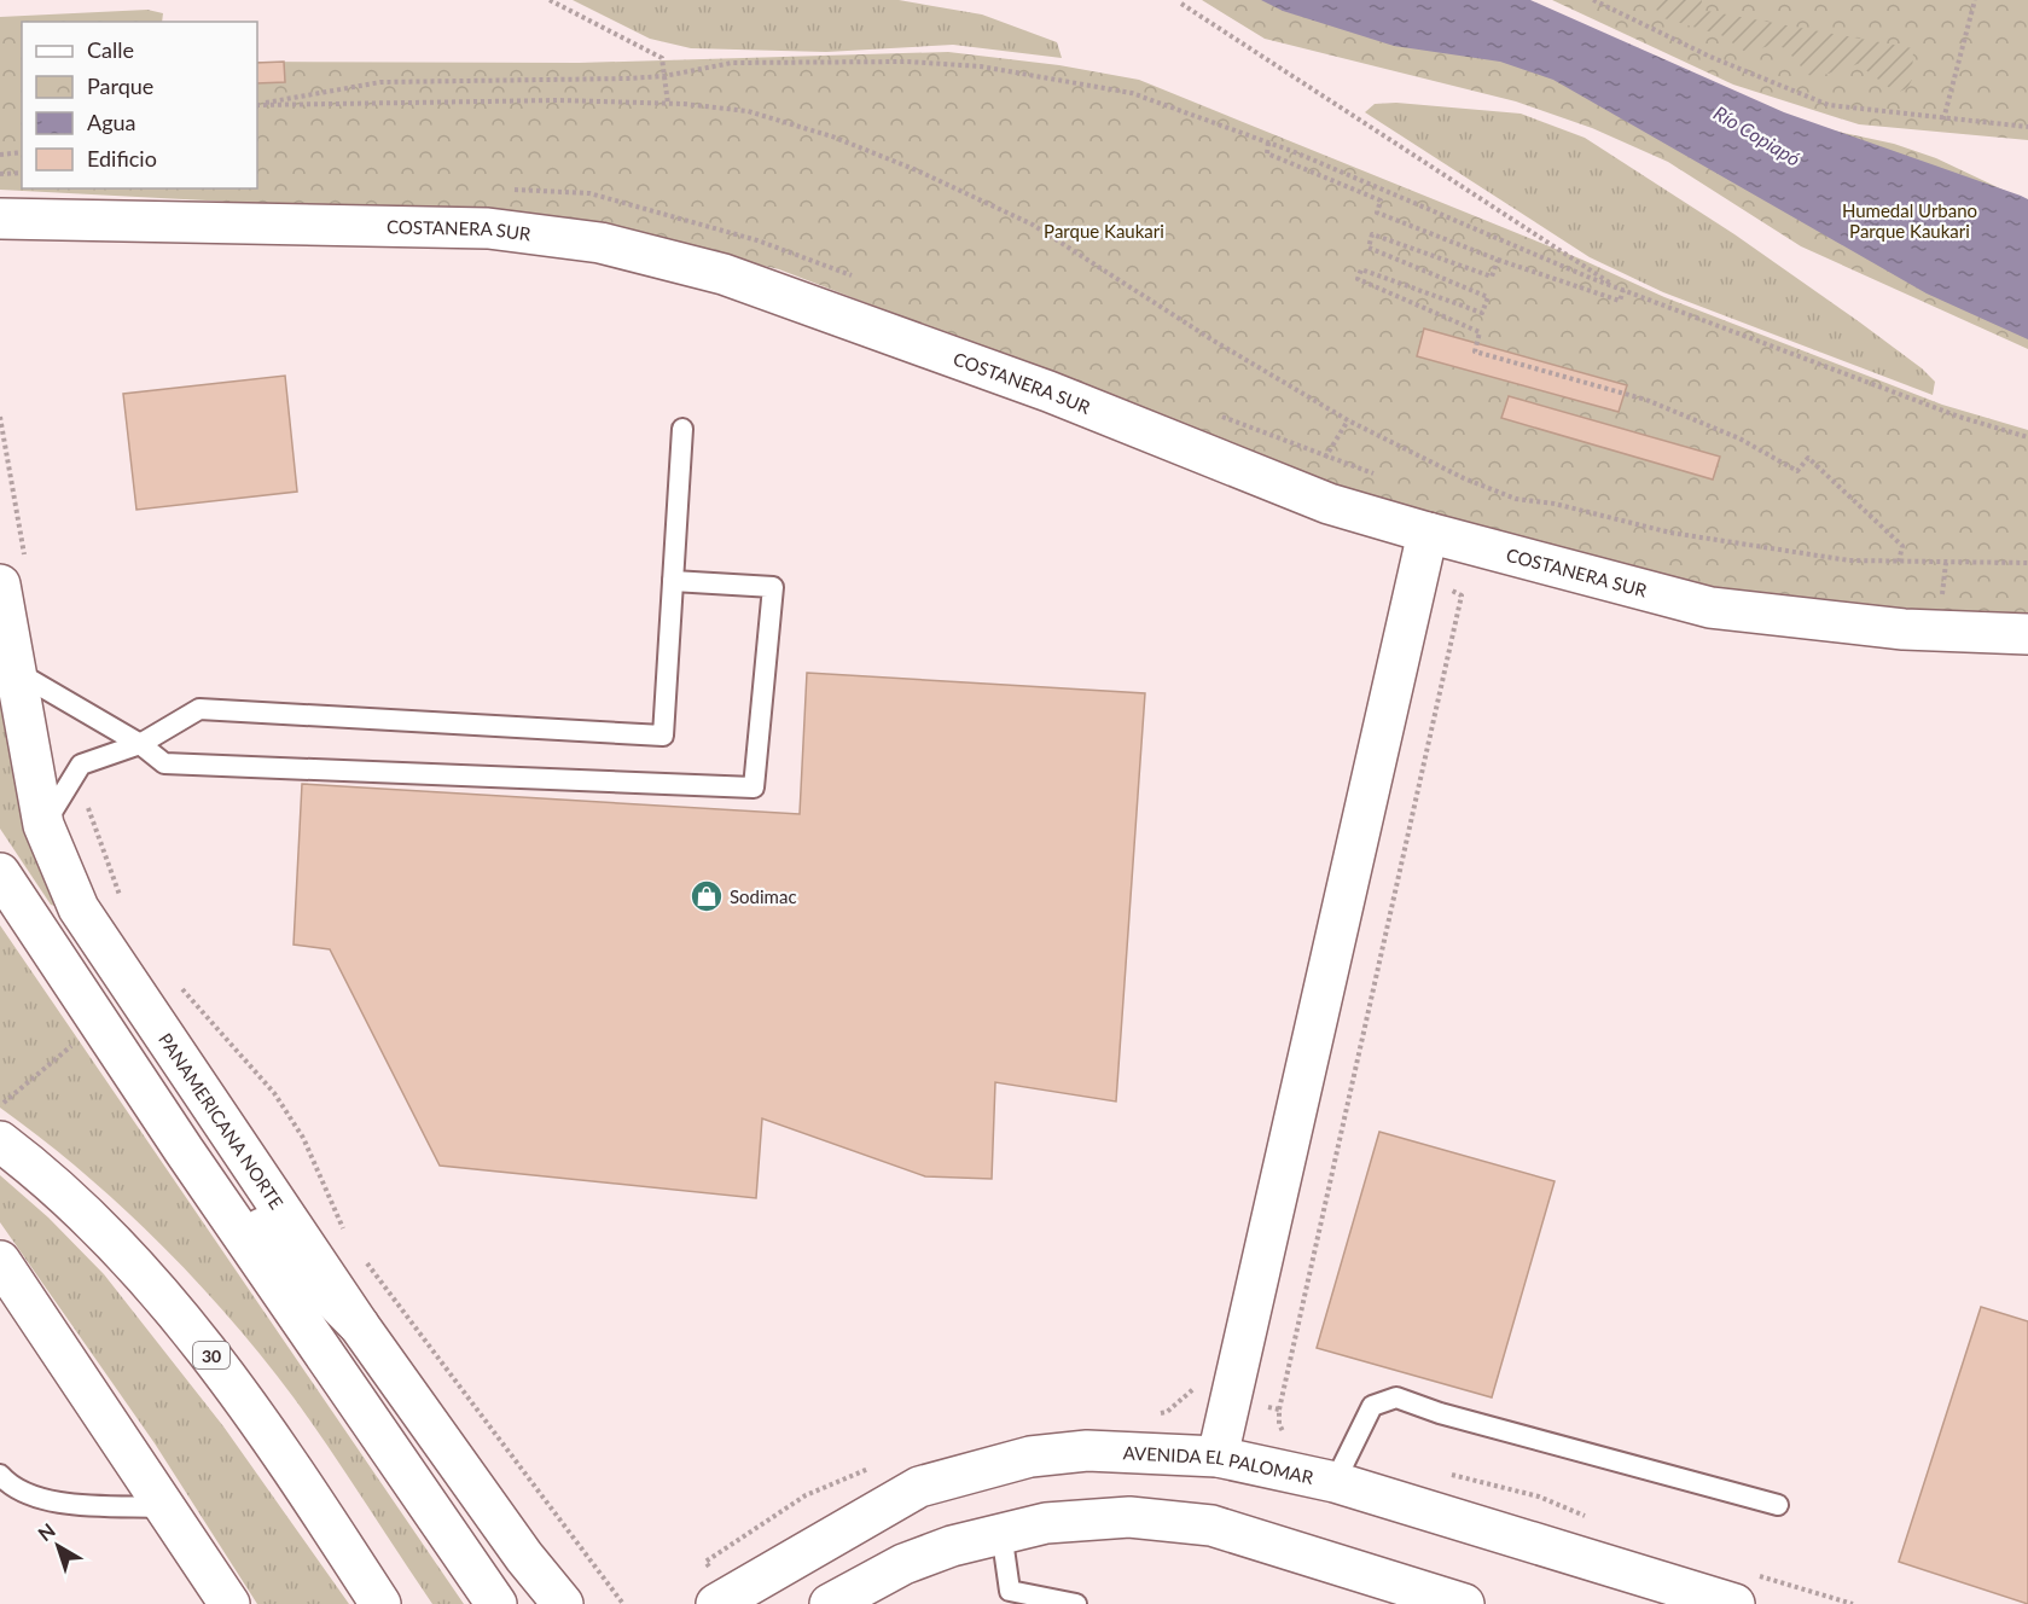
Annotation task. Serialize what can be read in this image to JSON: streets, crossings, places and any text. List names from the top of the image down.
{
  "streets": {
    "main road": [
      "COSTANERA SUR",
      "PANAMERICANA NORTE",
      "30",
      "AVENIDA EL PALOMAR"
    ]
  },
  "water": ["Río Copiapó"],
  "parks": ["Humedal Urbano Parque Kaukari", "Parque Kaukari"],
  "places": {
    "shop": ["Sodimac"]
  },
  "legend": [
    "Calle",
    "Parque",
    "Agua",
    "Edificio"
  ],
  "north": "top left"
}
